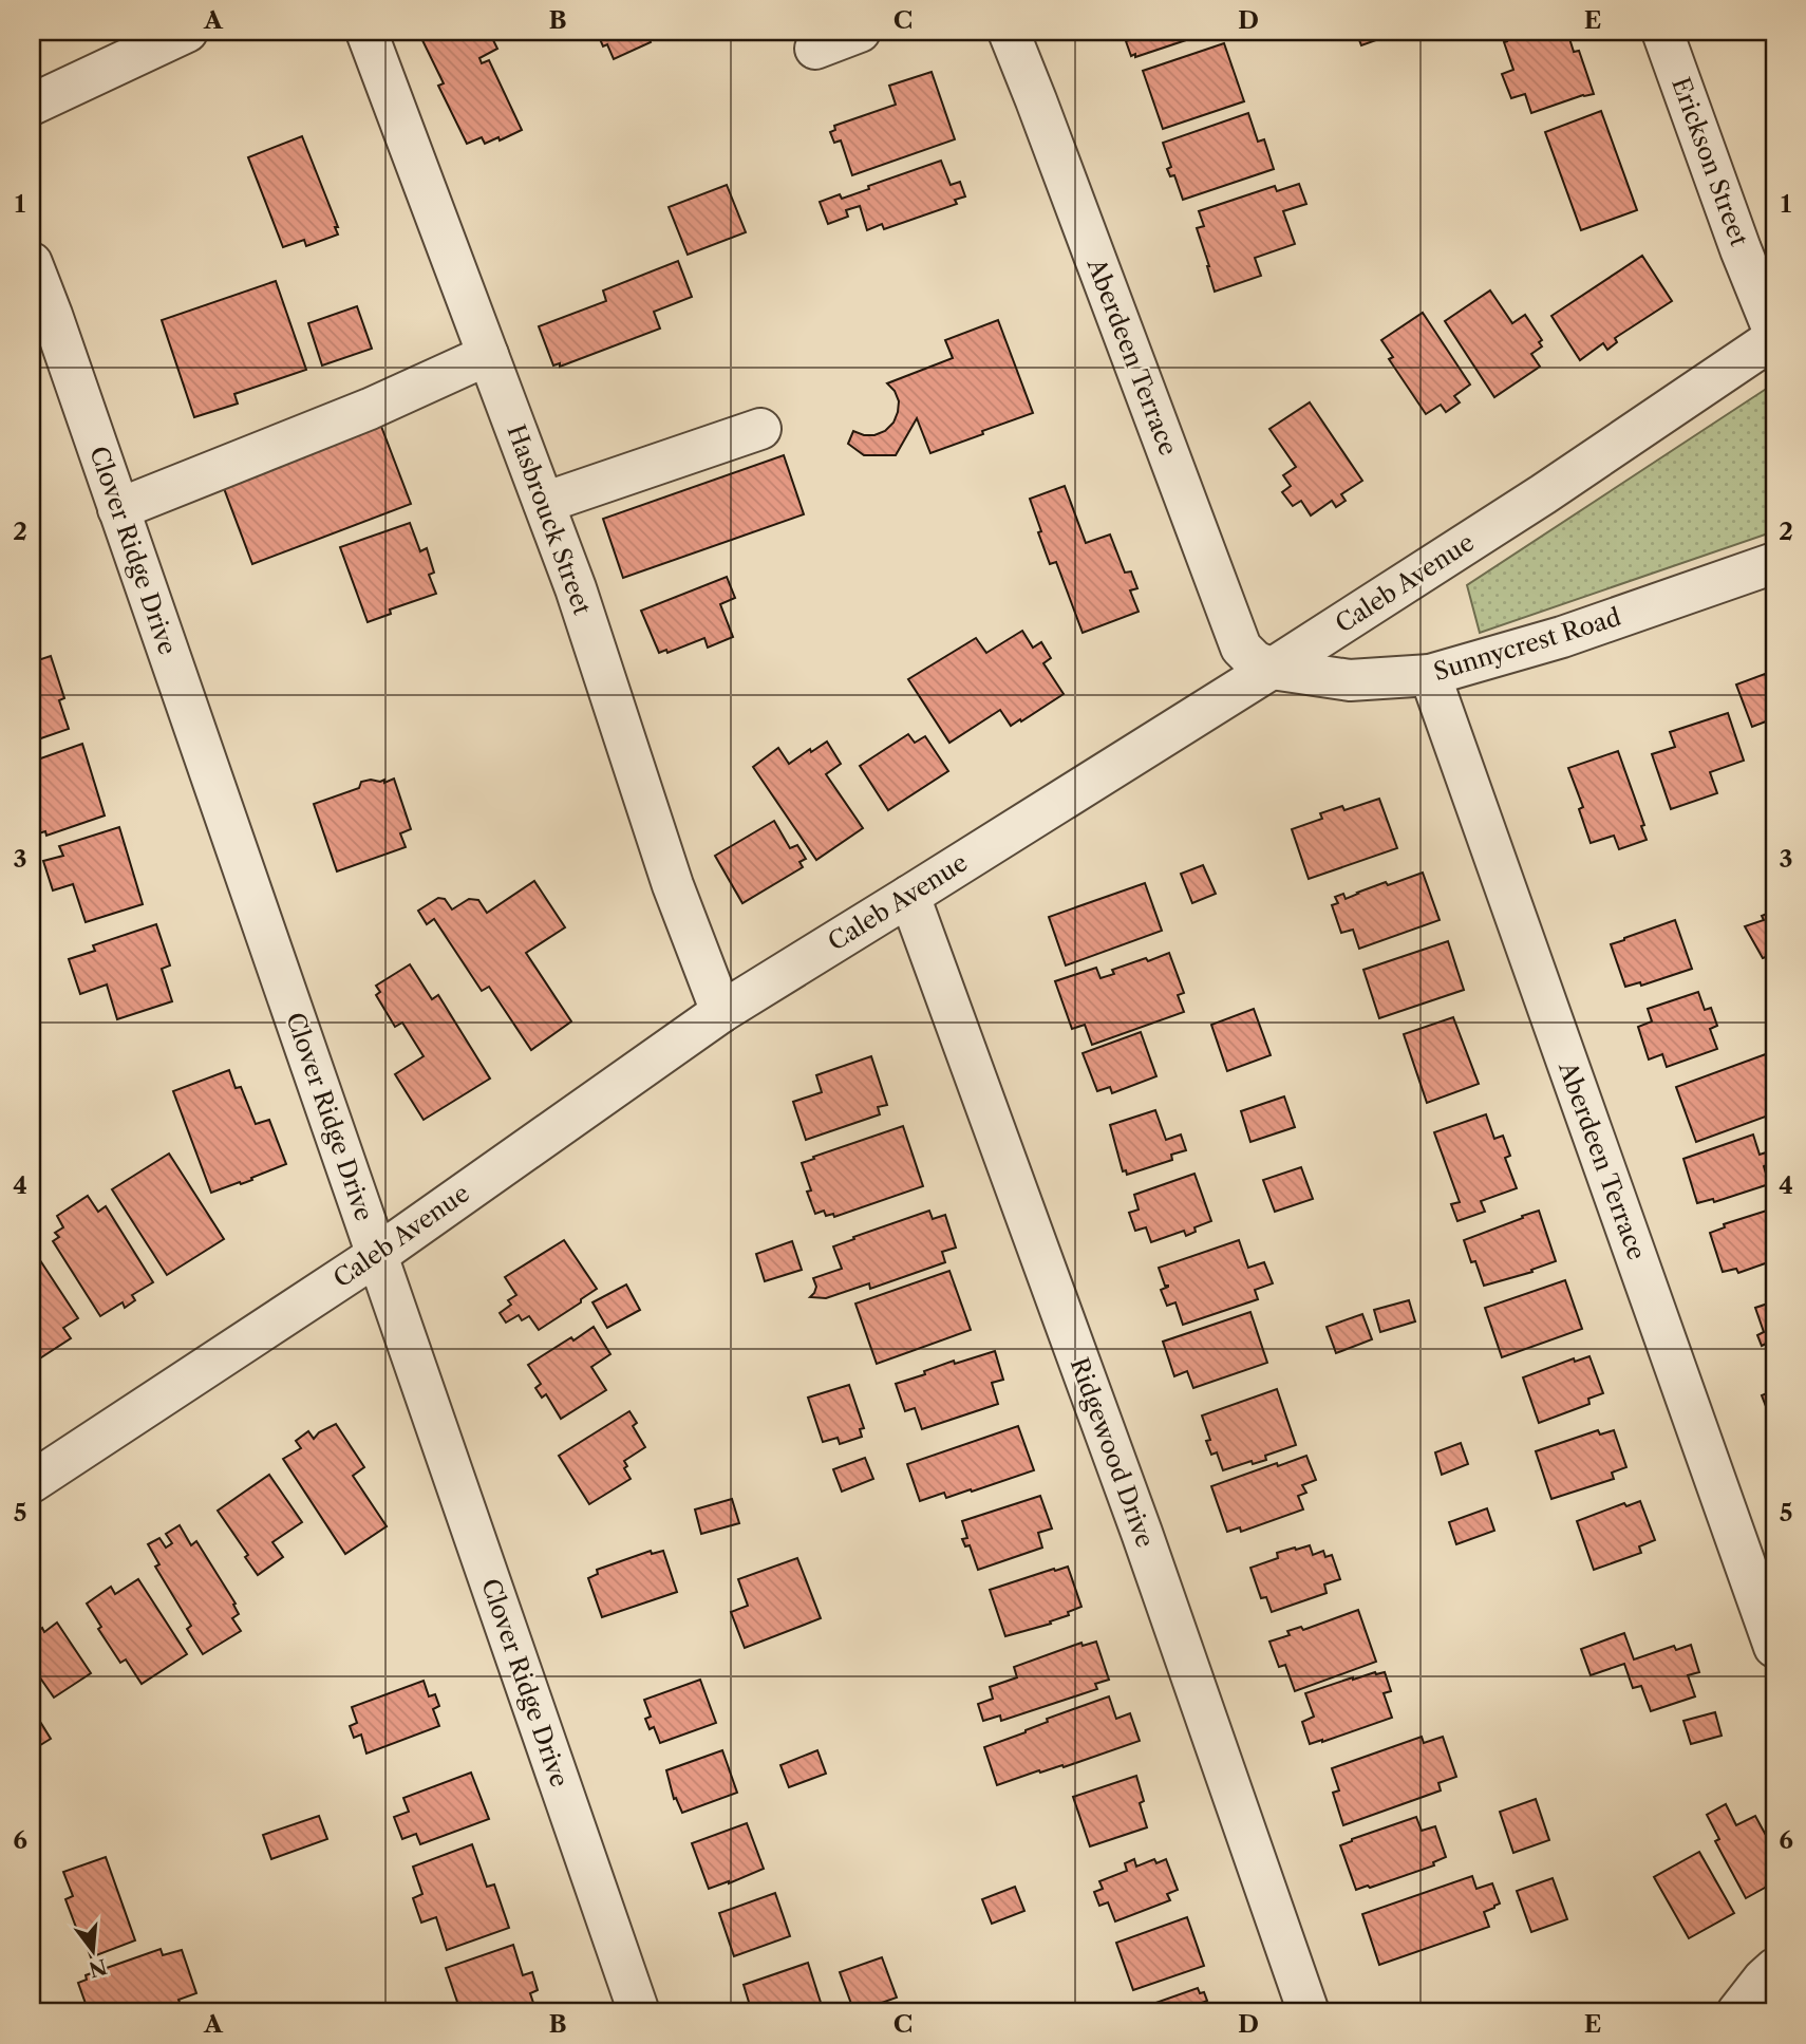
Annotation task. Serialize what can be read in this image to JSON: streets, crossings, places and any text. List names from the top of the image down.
{
  "streets": {
    "street": [
      "Erickson Street",
      "Aberdeen Terrace",
      "Hasbrouck Street",
      "Clover Ridge Drive",
      "Caleb Avenue",
      "Sunnycrest Road",
      "Ridgewood Drive"
    ]
  },
  "crossings": [
    ["Erickson Street", "Caleb Avenue"],
    ["Aberdeen Terrace", "Caleb Avenue"],
    ["Aberdeen Terrace", "Sunnycrest Road"],
    ["Hasbrouck Street", "Caleb Avenue"],
    ["Clover Ridge Drive", "Caleb Avenue"],
    ["Caleb Avenue", "Sunnycrest Road"],
    ["Caleb Avenue", "Ridgewood Drive"]
  ],
  "north": "bottom",
  "grid": {
    "columns": [
      "A",
      "B",
      "C",
      "D",
      "E"
    ],
    "rows": [
      "1",
      "2",
      "3",
      "4",
      "5",
      "6"
    ]
  }
}
